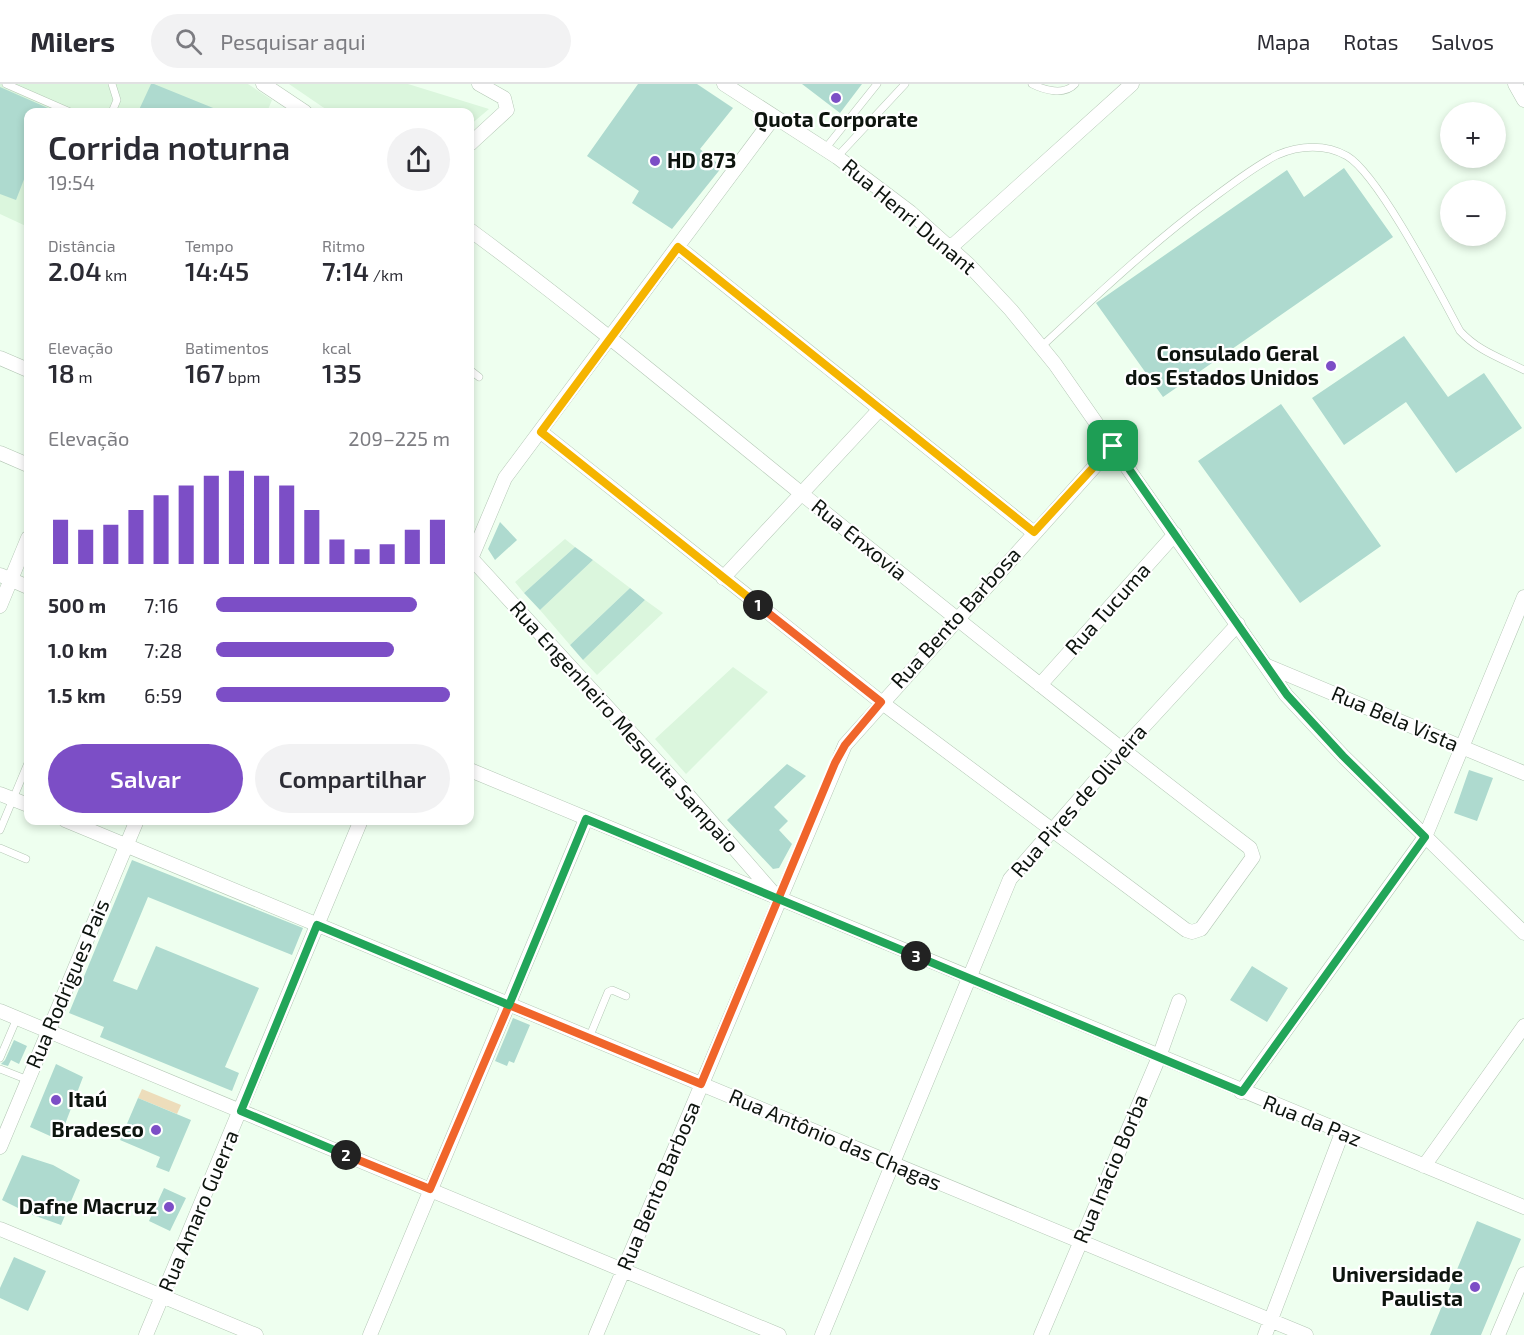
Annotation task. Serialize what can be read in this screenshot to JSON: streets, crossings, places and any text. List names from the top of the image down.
{
  "streets": {
    "street": [
      "Rua Henri Dunant",
      "Rua Enxovia",
      "Rua Tucuma",
      "Rua Bento Barbosa",
      "Rua Bela Vista",
      "Rua Engenheiro Mesquita Sampaio",
      "Rua Pires de Oliveira",
      "Rua Rodrigues Pais",
      "Rua da Paz",
      "Rua Antônio das Chagas",
      "Rua Inácio Borba",
      "Rua Amaro Guerra"
    ]
  },
  "crossings": [
    ["Rua Henri Dunant", "Rua Tucuma"],
    ["Rua Henri Dunant", "Rua Bento Barbosa"],
    ["Rua Henri Dunant", "Rua Bela Vista"],
    ["Rua Henri Dunant", "Rua Pires de Oliveira"],
    ["Rua Enxovia", "Rua Tucuma"],
    ["Rua Enxovia", "Rua Bento Barbosa"],
    ["Rua Enxovia", "Rua Pires de Oliveira"],
    ["Rua Bento Barbosa", "Rua Engenheiro Mesquita Sampaio"],
    ["Rua Bento Barbosa", "Rua da Paz"],
    ["Rua Bento Barbosa", "Rua Antônio das Chagas"],
    ["Rua Engenheiro Mesquita Sampaio", "Rua da Paz"],
    ["Rua Pires de Oliveira", "Rua da Paz"],
    ["Rua Pires de Oliveira", "Rua Antônio das Chagas"],
    ["Rua Rodrigues Pais", "Rua Antônio das Chagas"],
    ["Rua da Paz", "Rua Inácio Borba"],
    ["Rua Antônio das Chagas", "Rua Inácio Borba"],
    ["Rua Antônio das Chagas", "Rua Amaro Guerra"]
  ],
  "places": [
    "Quota Corporate",
    "HD 873",
    "Consulado Geral dos Estados Unidos",
    "Itaú",
    "Bradesco",
    "Dafne Macruz",
    "Universidade Paulista"
  ],
  "page": {
    "header": "Milers",
    "search": "Pesquisar aqui",
    "nav": ["Mapa", "Rotas", "Salvos"],
    "map_buttons": ["+", "−"],
    "heading": ["Corrida noturna", "19:54"],
    "stats": [
      ["Distância", "2.04 km"],
      ["Tempo", "14:45"],
      ["Ritmo", "7:14 /km"],
      ["Elevação", "18 m"],
      ["Batimentos", "167 bpm"],
      ["kcal", "135"]
    ],
    "chart": ["Elevação", "209–225 m"],
    "list": [
      {
        "name": "500 m",
        "note": "7:16"
      },
      {
        "name": "1.0 km",
        "note": "7:28"
      },
      {
        "name": "1.5 km",
        "note": "6:59"
      }
    ],
    "pins": ["1", "3", "2"],
    "buttons": ["Salvar", "Compartilhar"]
  }
}
